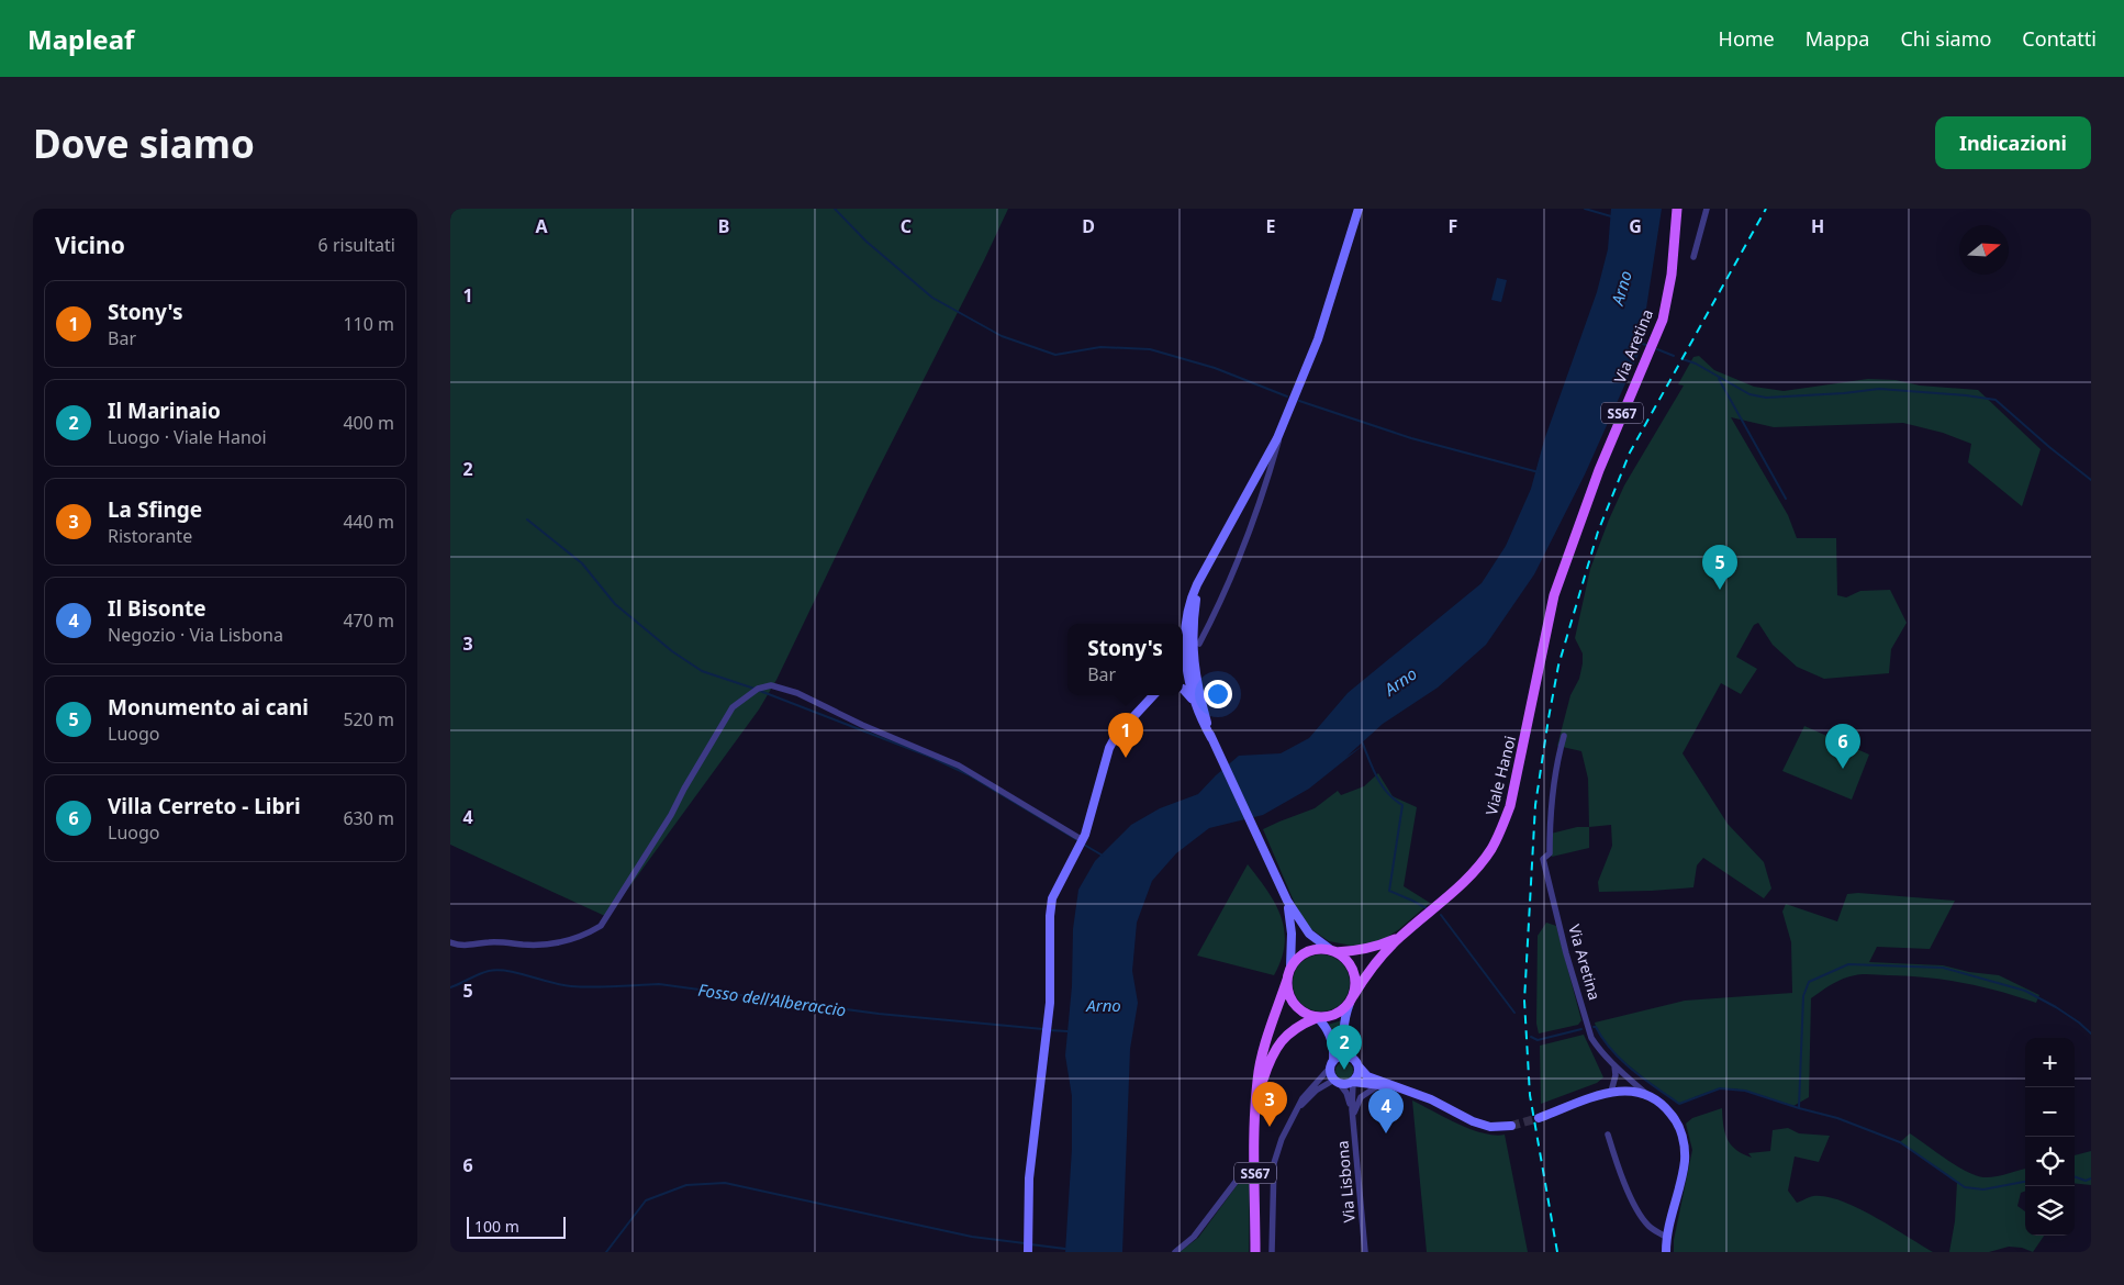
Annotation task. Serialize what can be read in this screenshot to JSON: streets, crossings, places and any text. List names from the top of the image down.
{
  "streets": {
    "main road": ["Via Aretina", "SS67", "Viale Hanoi"],
    "street": ["Via Lisbona"]
  },
  "crossings": [
    ["Via Aretina", "Viale Hanoi"],
    ["SS67", "Viale Hanoi"],
    ["Viale Hanoi", "Via Lisbona"]
  ],
  "water": ["Arno", "Fosso dell'Alberaccio"],
  "scale_bar": "100 m",
  "north": "right",
  "page": {
    "header": "Mapleaf",
    "nav": [
      "Home",
      "Mappa",
      "Chi siamo",
      "Contatti"
    ],
    "buttons": "Indicazioni",
    "title": "Dove siamo",
    "heading": ["Vicino", "6 risultati"],
    "list": [
      {
        "mark": "1",
        "name": "Stony's",
        "note": "Bar",
        "value": "110 m"
      },
      {
        "mark": "2",
        "name": "Il Marinaio",
        "note": "Luogo · Viale Hanoi",
        "value": "400 m"
      },
      {
        "mark": "3",
        "name": "La Sfinge",
        "note": "Ristorante",
        "value": "440 m"
      },
      {
        "mark": "4",
        "name": "Il Bisonte",
        "note": "Negozio · Via Lisbona",
        "value": "470 m"
      },
      {
        "mark": "5",
        "name": "Monumento ai cani",
        "note": "Luogo",
        "value": "520 m"
      },
      {
        "mark": "6",
        "name": "Villa Cerreto - Libri",
        "note": "Luogo",
        "value": "630 m"
      }
    ],
    "pins": [
      "5",
      "1",
      "6",
      "2",
      "3",
      "4"
    ],
    "popup": ["Stony's", "Bar"],
    "map_buttons": ["+", "−"],
    "scale": "100 m"
  },
  "grid": {
    "columns": [
      "A",
      "B",
      "C",
      "D",
      "E",
      "F",
      "G",
      "H"
    ],
    "rows": [
      "1",
      "2",
      "3",
      "4",
      "5",
      "6"
    ]
  }
}
